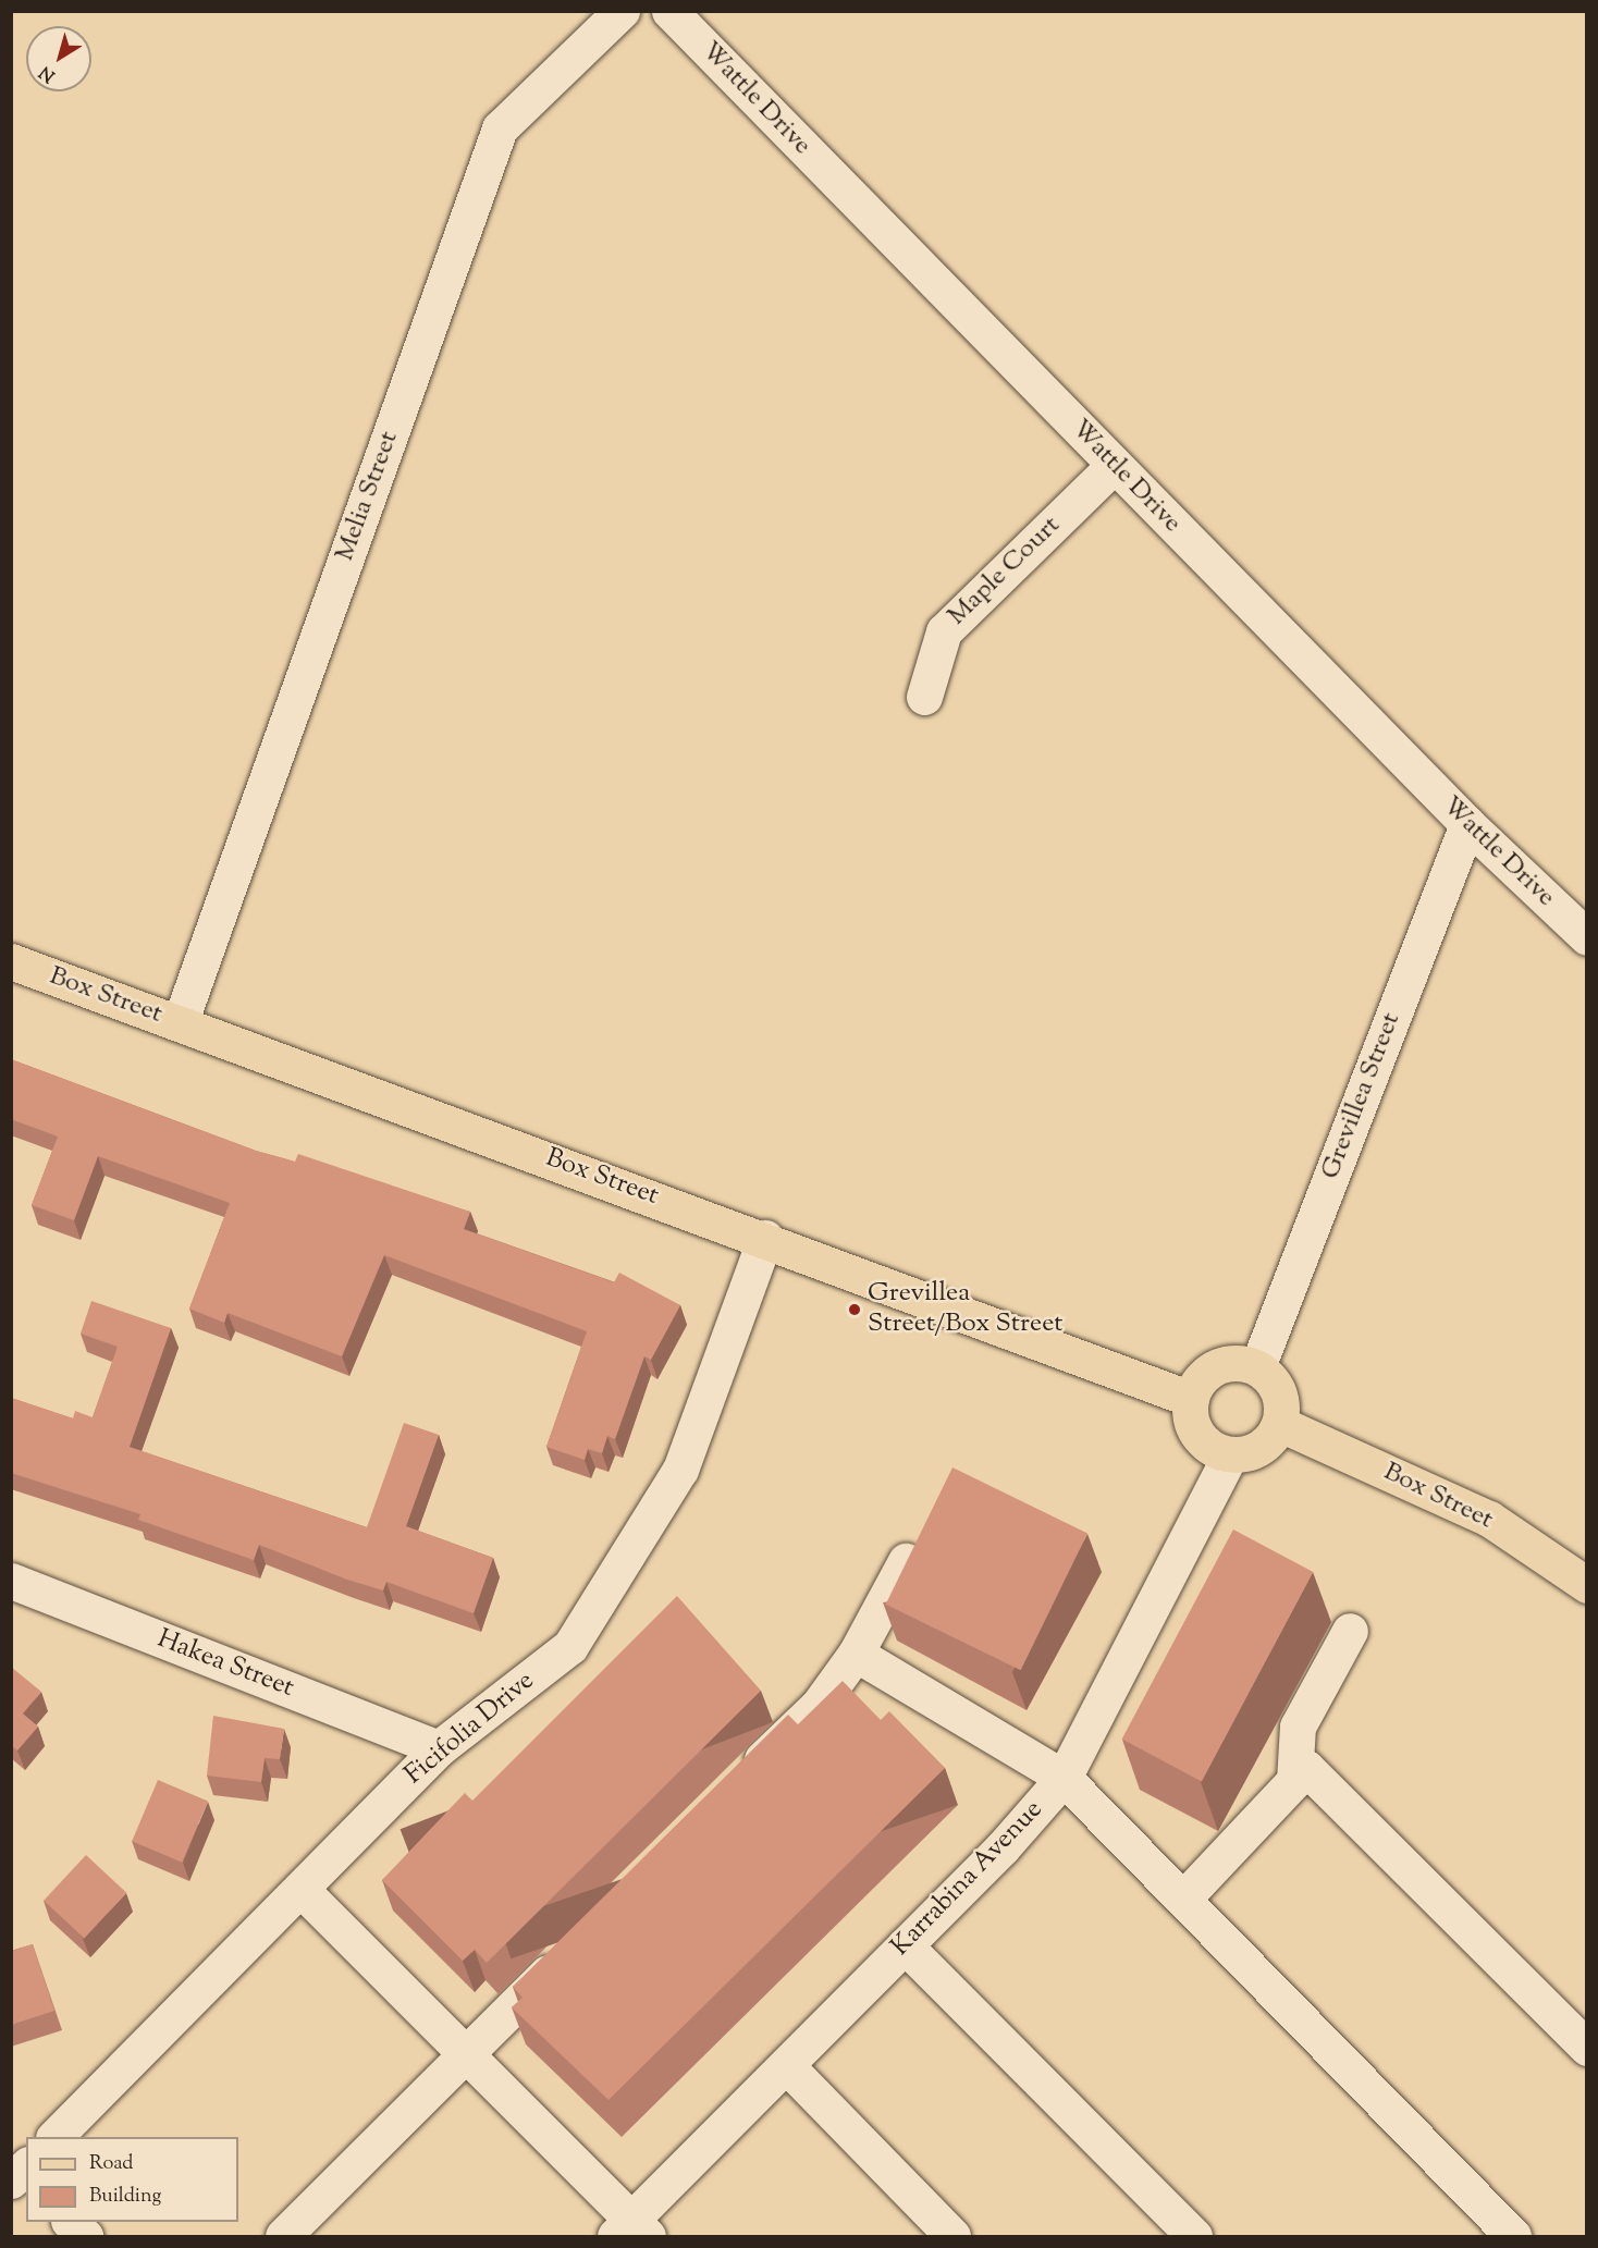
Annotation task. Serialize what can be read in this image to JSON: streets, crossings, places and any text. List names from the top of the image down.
{
  "streets": {
    "main road": ["Box Street"],
    "street": [
      "Wattle Drive",
      "Melia Street",
      "Maple Court",
      "Grevillea Street",
      "Hakea Street",
      "Ficifolia Drive",
      "Karrabina Avenue"
    ]
  },
  "crossings": [
    ["Wattle Drive", "Maple Court"],
    ["Wattle Drive", "Grevillea Street"],
    ["Melia Street", "Box Street"],
    ["Box Street", "Grevillea Street"],
    ["Box Street", "Ficifolia Drive"],
    ["Box Street", "Karrabina Avenue"],
    ["Grevillea Street", "Karrabina Avenue"],
    ["Hakea Street", "Ficifolia Drive"]
  ],
  "places": ["Grevillea Street/Box Street"],
  "legend": ["Road", "Building"],
  "north": "bottom left"
}
